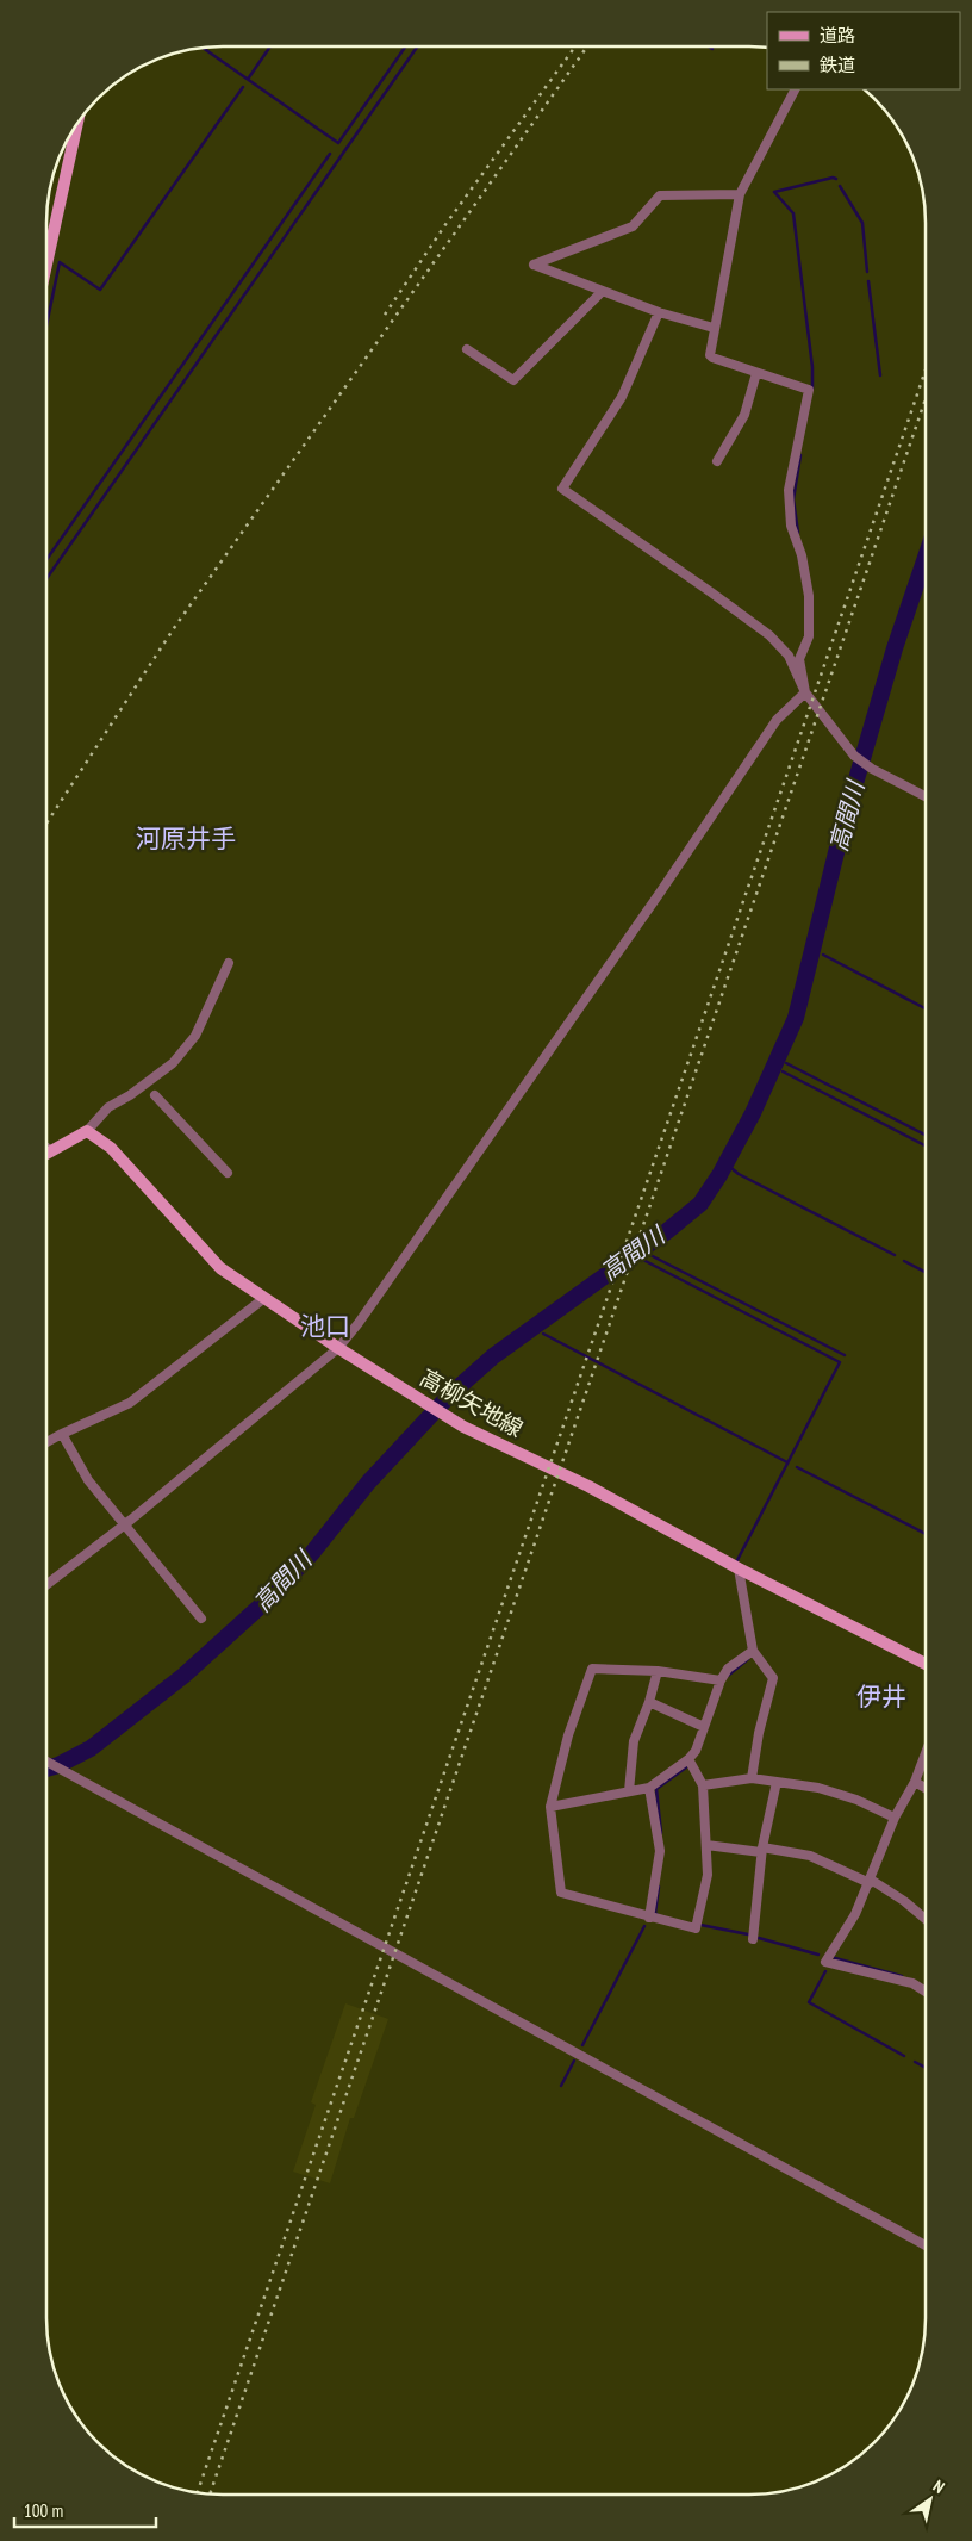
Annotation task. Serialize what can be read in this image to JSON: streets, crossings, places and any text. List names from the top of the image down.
{
  "streets": {
    "main road": ["高柳矢地線"]
  },
  "districts": ["河原井手", "池口", "伊井"],
  "water": ["高間川"],
  "legend": ["道路", "鉄道"],
  "scale_bar": "100 m",
  "north": "top right"
}
